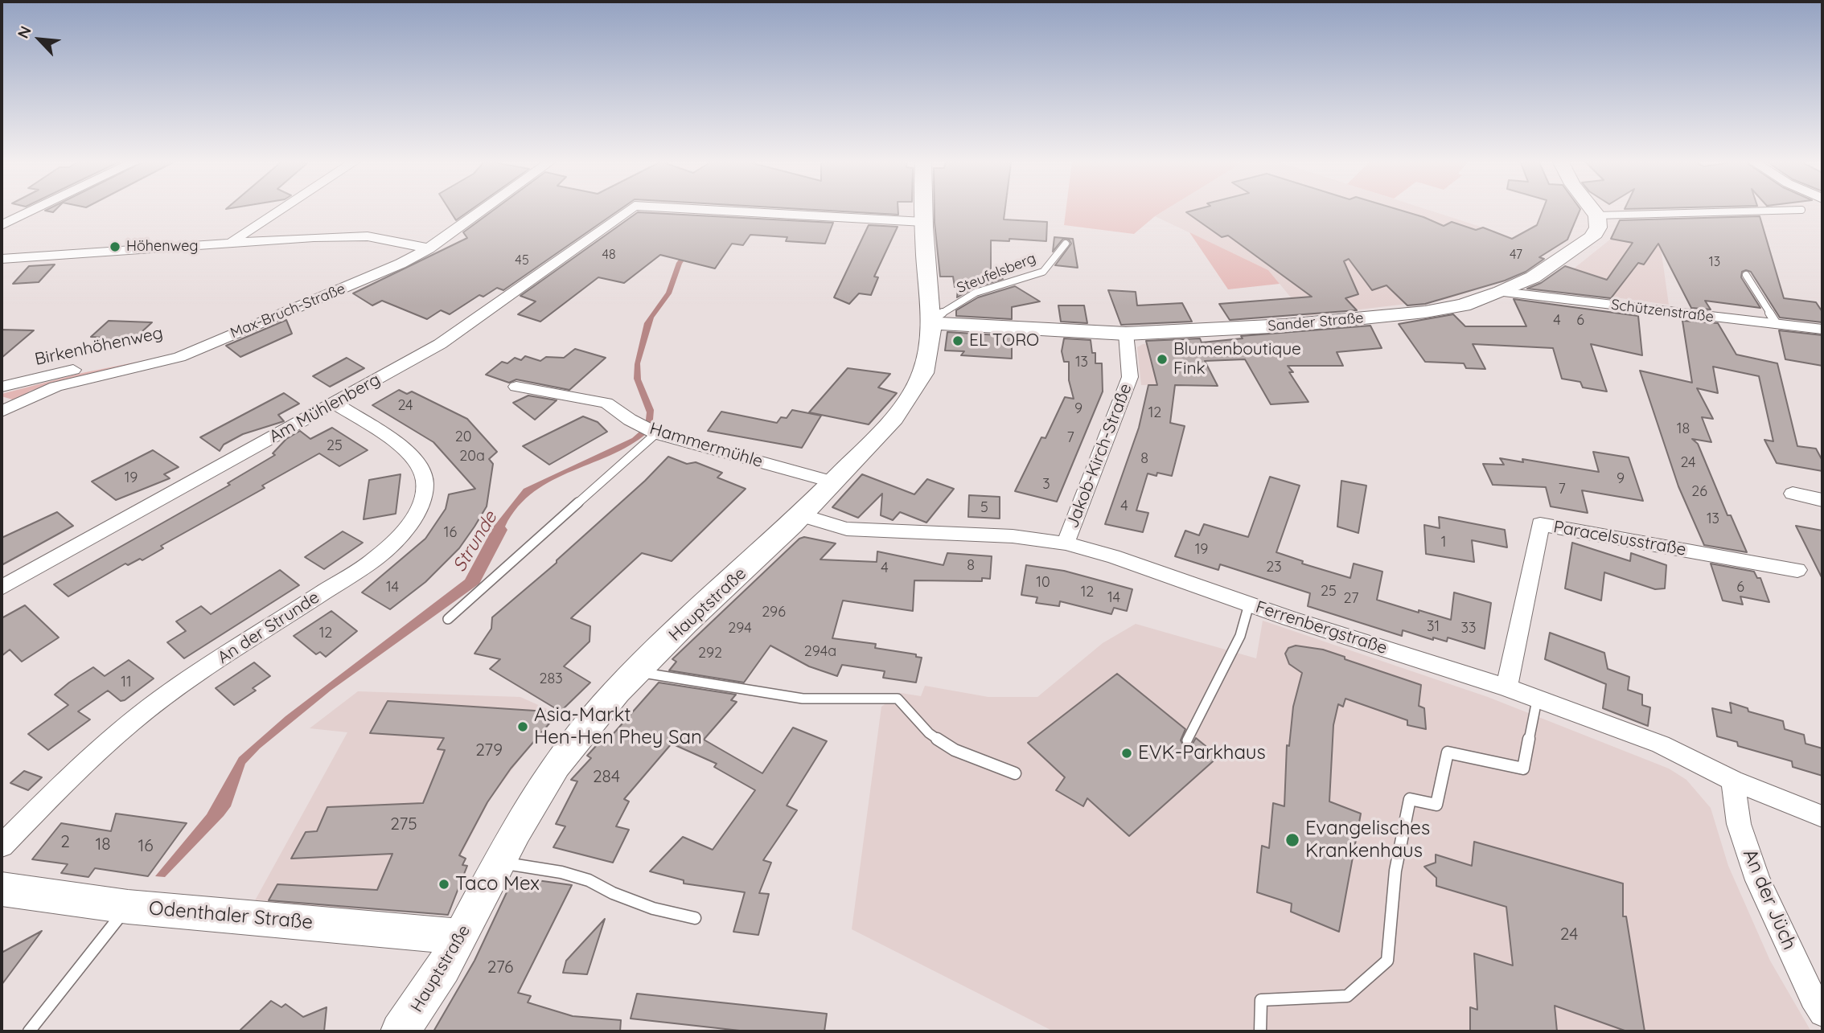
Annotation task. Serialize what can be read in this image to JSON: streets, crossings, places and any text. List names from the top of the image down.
{
  "streets": {
    "main road": ["Sander Straße", "Hauptstraße", "Odenthaler Straße"],
    "street": [
      "Max-Bruch-Straße",
      "Schützenstraße",
      "Birkenhöhenweg",
      "Am Mühlenberg",
      "Hammermühle",
      "Jakob-Kirch-Straße",
      "Paracelsusstraße",
      "An der Strunde",
      "Ferrenbergstraße",
      "An der Jüch"
    ],
    "lane": ["Steufelsberg"]
  },
  "crossings": [
    ["Steufelsberg", "Sander Straße"],
    ["Steufelsberg", "Hauptstraße"],
    ["Max-Bruch-Straße", "Birkenhöhenweg"],
    ["Schützenstraße", "Sander Straße"],
    ["Sander Straße", "Jakob-Kirch-Straße"],
    ["Sander Straße", "Hauptstraße"],
    ["Am Mühlenberg", "Hauptstraße"],
    ["Am Mühlenberg", "An der Strunde"],
    ["Hammermühle", "Hauptstraße"],
    ["Jakob-Kirch-Straße", "Ferrenbergstraße"],
    ["Paracelsusstraße", "Ferrenbergstraße"],
    ["Hauptstraße", "Ferrenbergstraße"],
    ["Hauptstraße", "Odenthaler Straße"],
    ["Ferrenbergstraße", "An der Jüch"]
  ],
  "water": ["Strunde"],
  "places": [
    "Höhenweg",
    "EL TORO",
    "Blumenboutique Fink",
    "Asia-Markt Hen-Hen Phey San",
    "EVK-Parkhaus",
    "Evangelisches Krankenhaus",
    "Taco Mex"
  ],
  "house_numbers": [
    "48",
    "47",
    "45",
    "13",
    "4",
    "6",
    "13",
    "24",
    "9",
    "12",
    "18",
    "20",
    "7",
    "25",
    "20a",
    "8",
    "24",
    "19",
    "9",
    "3",
    "7",
    "26",
    "4",
    "5",
    "13",
    "16",
    "1",
    "19",
    "8",
    "23",
    "4",
    "10",
    "14",
    "6",
    "25",
    "12",
    "14",
    "27",
    "296",
    "31",
    "294",
    "33",
    "12",
    "294a",
    "292",
    "283",
    "11",
    "279",
    "284",
    "275",
    "2",
    "18",
    "16",
    "24",
    "276"
  ],
  "north": "top left"
}
